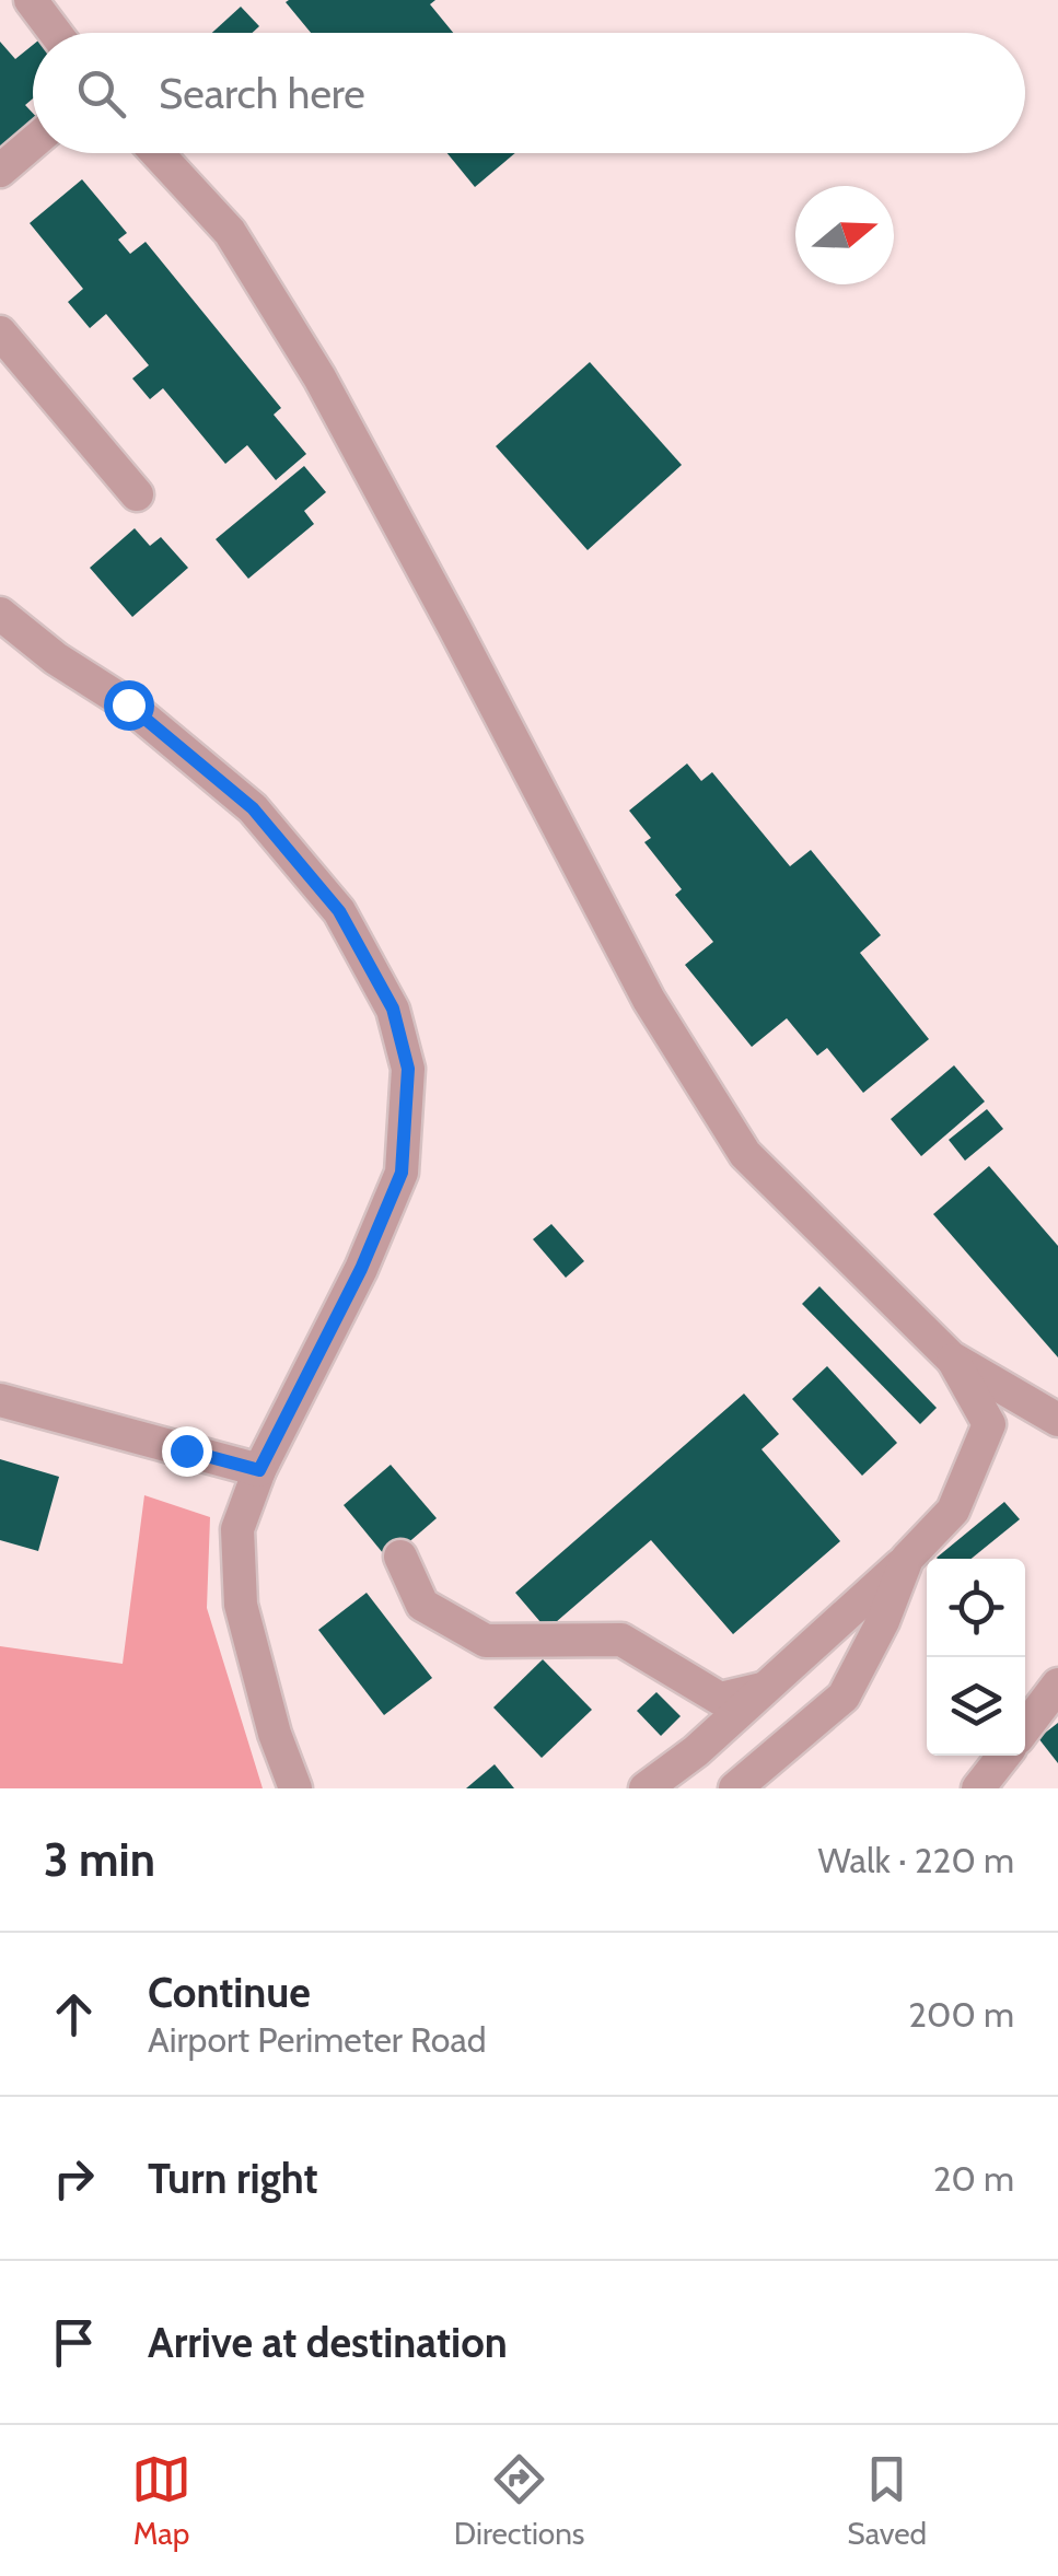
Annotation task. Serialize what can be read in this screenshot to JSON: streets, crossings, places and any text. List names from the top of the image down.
{
  "north": "right",
  "page": {
    "search": "Search here",
    "heading": ["3 min", "Walk · 220 m"],
    "list": [
      ["Continue", "Airport Perimeter Road", "200 m"],
      ["Turn right", "20 m"],
      "Arrive at destination"
    ],
    "nav": ["Map", "Directions", "Saved"]
  }
}
